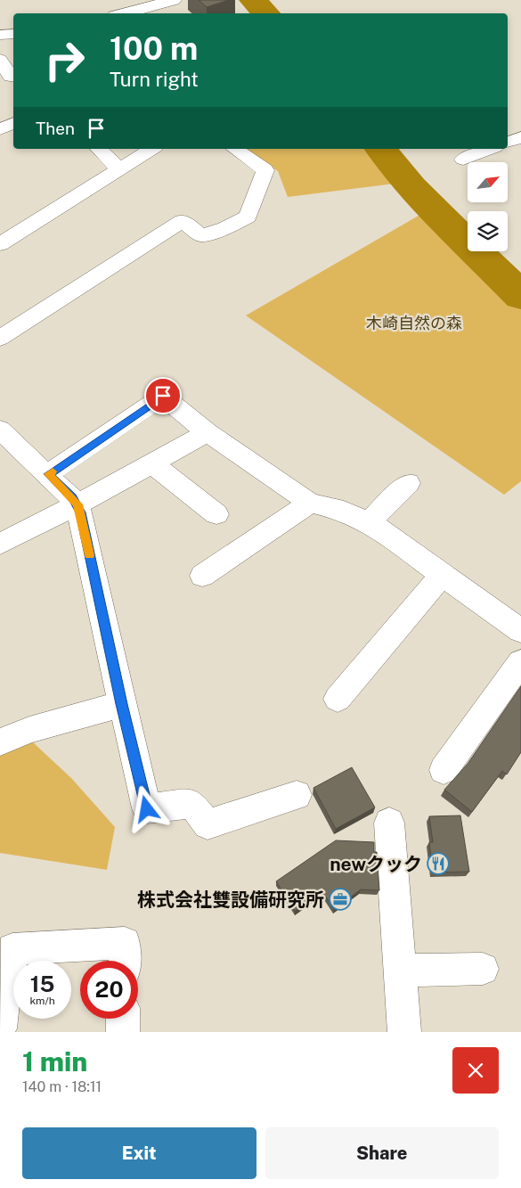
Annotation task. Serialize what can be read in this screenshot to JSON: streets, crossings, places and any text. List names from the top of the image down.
{
  "parks": ["木崎自然の森"],
  "places": {
    "restaurant": ["newクック"],
    "office": ["株式会社雙設備研究所"]
  },
  "north": "top right",
  "page": {
    "turn": ["100 m", "Turn right"],
    "then": "Then",
    "speed": "15 km/h",
    "limit": "20",
    "heading": ["1 min", "140 m · 18:11"],
    "buttons": ["Exit", "Share"]
  }
}
